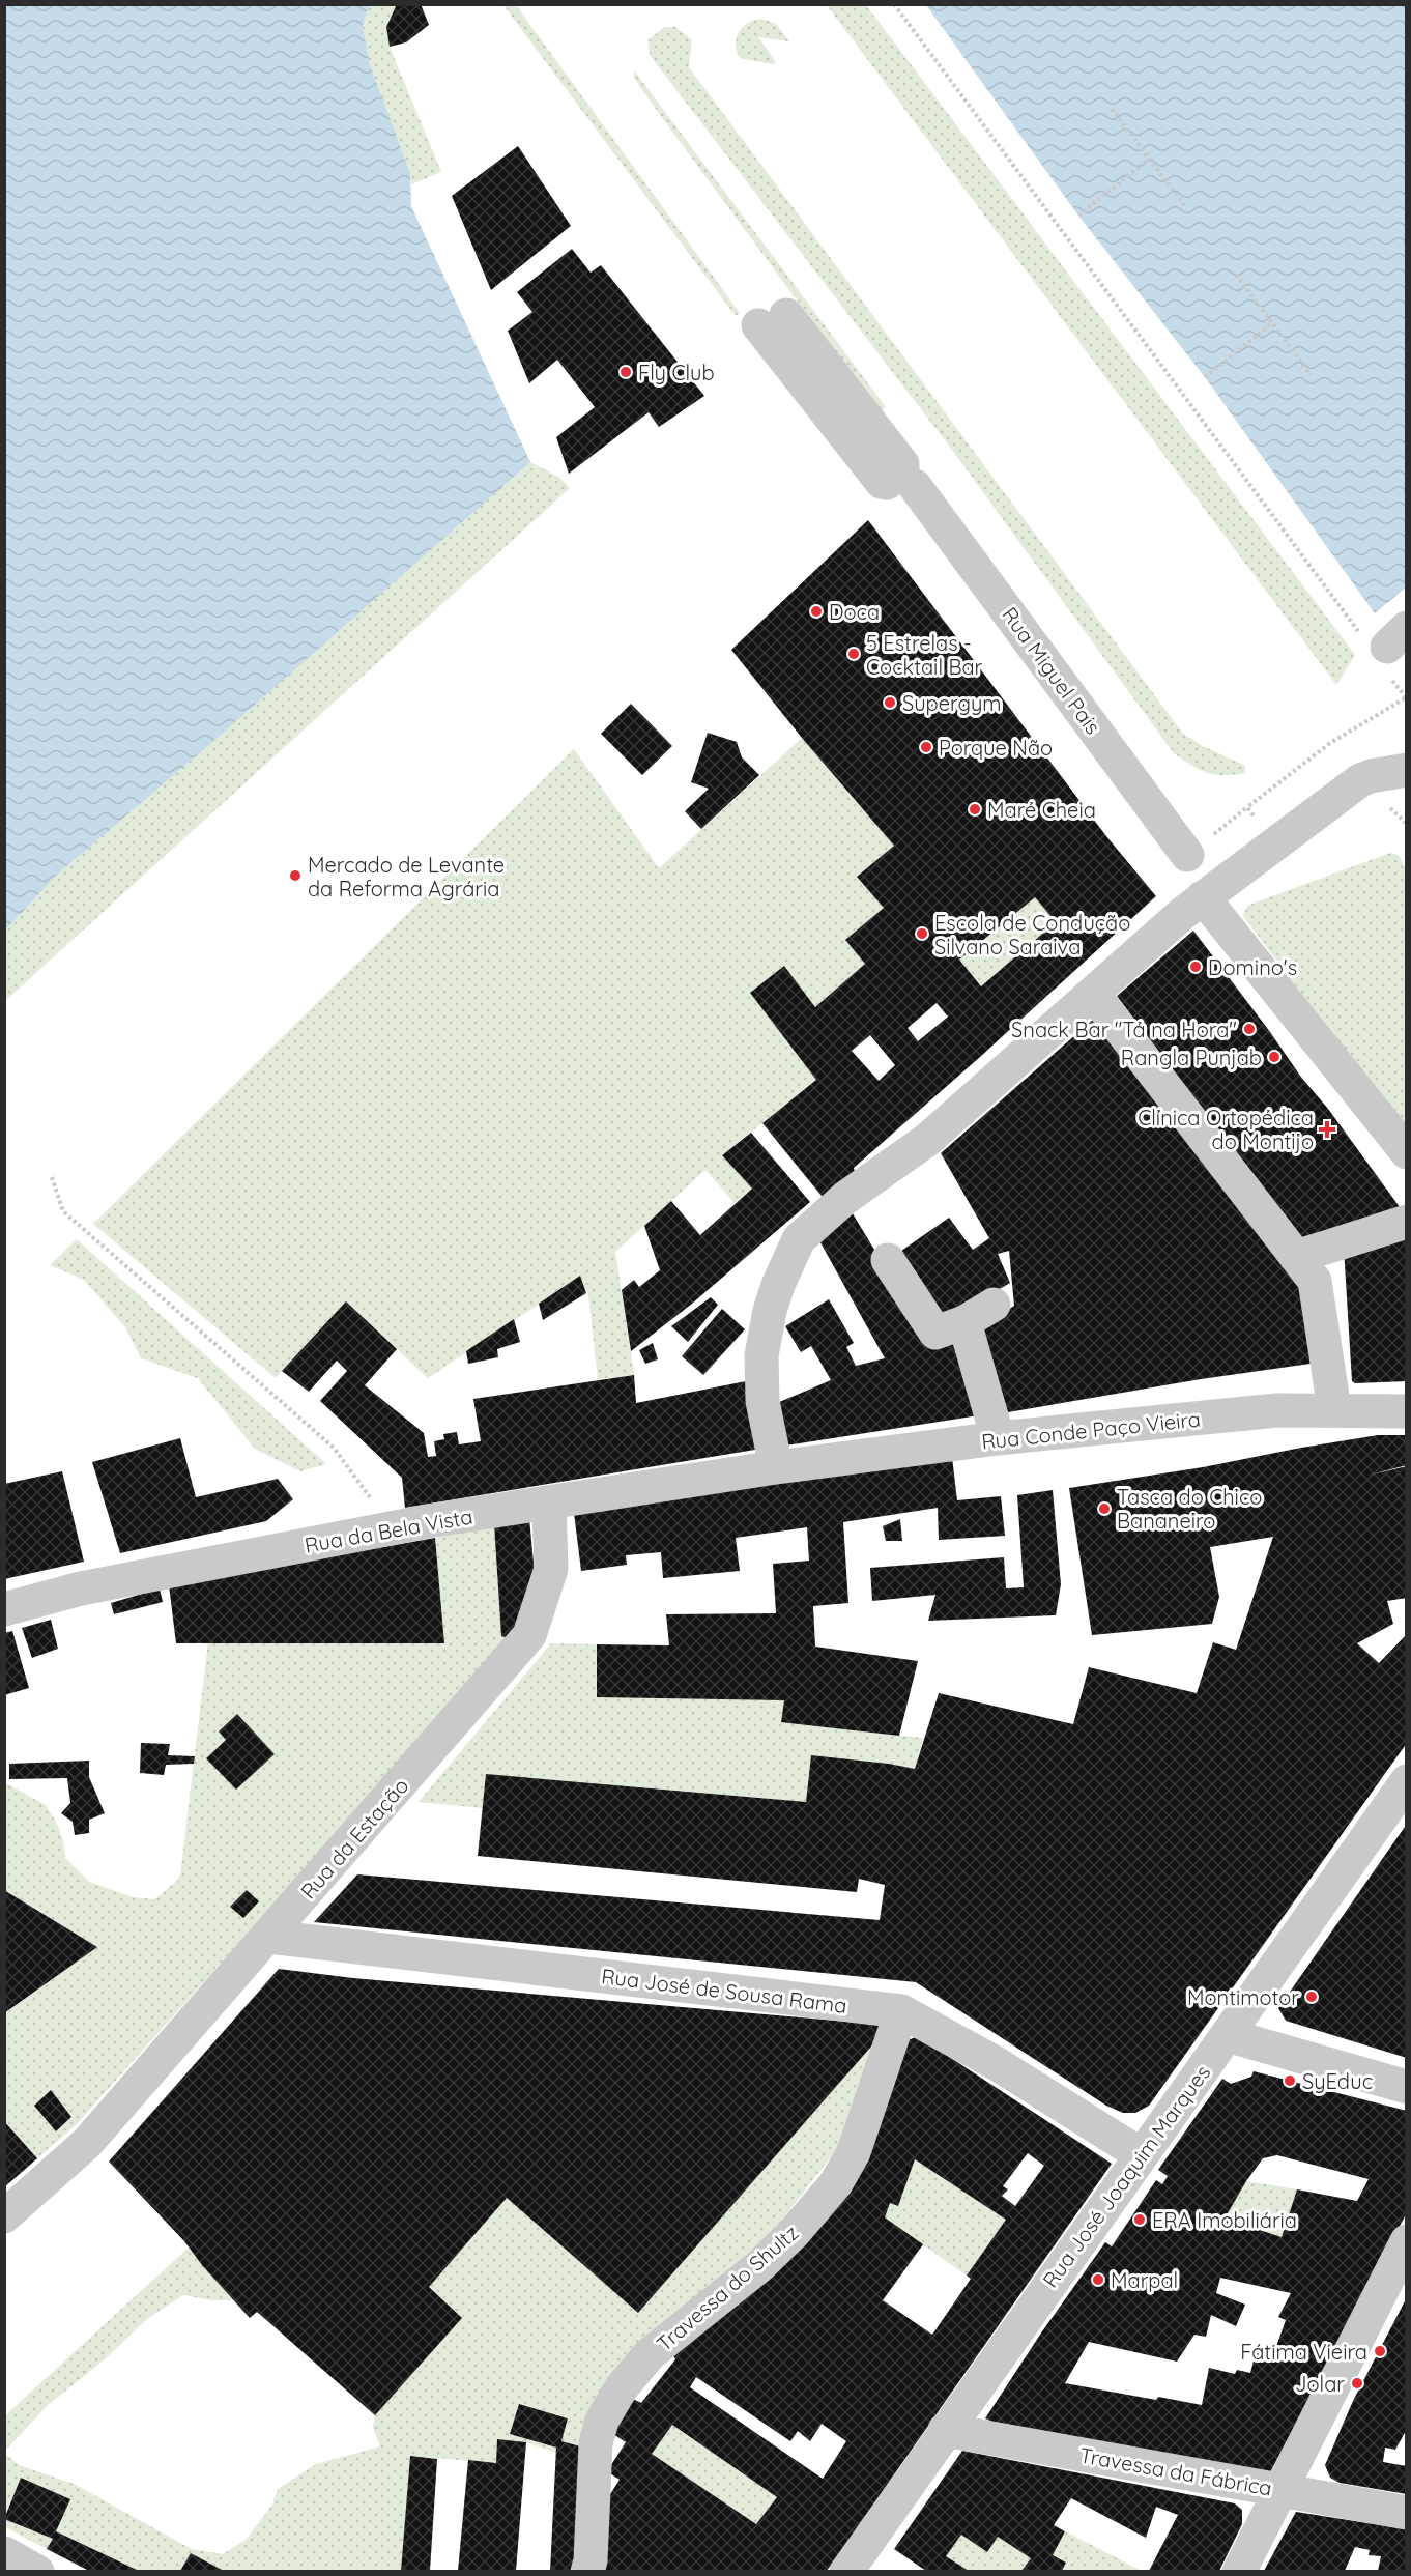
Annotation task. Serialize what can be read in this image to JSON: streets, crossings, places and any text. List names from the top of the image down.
{
  "streets": {
    "street": [
      "Rua Miguel Pais",
      "Rua Conde Paço Vieira",
      "Rua da Bela Vista",
      "Rua da Estação",
      "Rua José de Sousa Rama",
      "Rua José Joaquim Marques",
      "Travessa do Shultz",
      "Travessa da Fábrica"
    ]
  },
  "crossings": [
    ["Rua Conde Paço Vieira", "Rua da Bela Vista"],
    ["Rua da Bela Vista", "Rua da Estação"],
    ["Rua da Estação", "Rua José de Sousa Rama"],
    ["Rua José de Sousa Rama", "Rua José Joaquim Marques"],
    ["Rua José de Sousa Rama", "Travessa do Shultz"],
    ["Rua José Joaquim Marques", "Travessa da Fábrica"]
  ],
  "places": {
    "other": [
      "Fly Club",
      "Doca",
      "5 Estrelas - Cocktail Bar",
      "Supergym",
      "Porque Não",
      "Maré Cheia",
      "Mercado de Levante da Reforma Agrária",
      "Escola de Condução Silvano Saraiva",
      "Domino's",
      "Snack Bar \"Tá na Hora\"",
      "Rangla Punjab",
      "Tasca do Chico Bananeiro",
      "Montimotor",
      "SyEduc",
      "ERA Imobiliária",
      "Marpal",
      "Fátima Vieira",
      "Jolar"
    ],
    "health": ["Clínica Ortopédica do Montijo"]
  }
}
